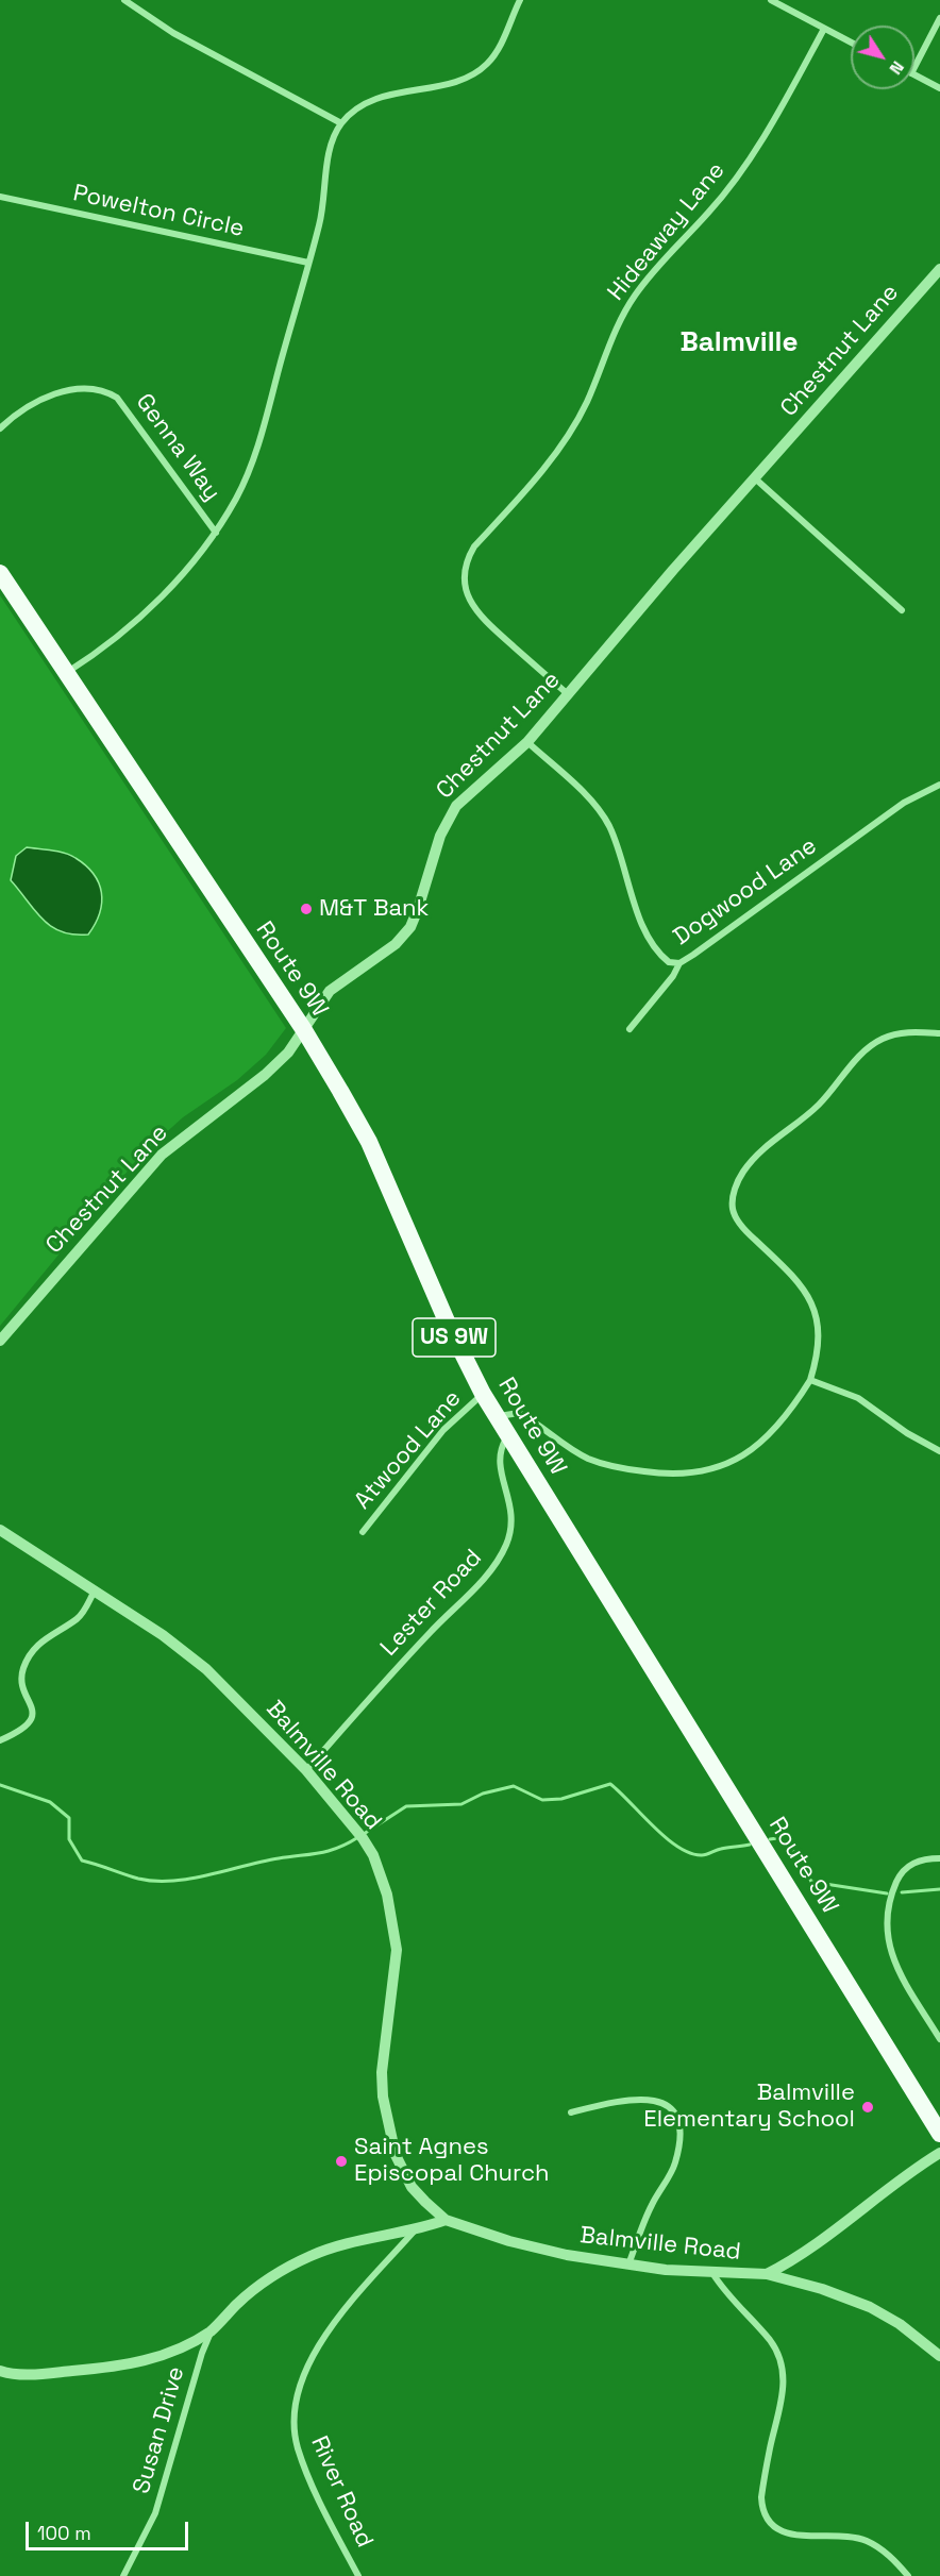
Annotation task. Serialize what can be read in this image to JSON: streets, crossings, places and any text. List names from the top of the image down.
{
  "streets": {
    "highway": ["Route 9W", "US 9W"],
    "street": [
      "Powelton Circle",
      "Hideaway Lane",
      "Chestnut Lane",
      "Genna Way",
      "Dogwood Lane",
      "Atwood Lane",
      "Lester Road",
      "Balmville Road",
      "Susan Drive",
      "River Road"
    ]
  },
  "crossings": [
    ["Hideaway Lane", "Chestnut Lane"],
    ["Chestnut Lane", "Dogwood Lane"],
    ["Chestnut Lane", "Route 9W"],
    ["Route 9W", "Atwood Lane"],
    ["Route 9W", "Lester Road"],
    ["Lester Road", "Balmville Road"]
  ],
  "districts": ["Balmville"],
  "places": ["M&T Bank", "Balmville Elementary School", "Saint Agnes Episcopal Church"],
  "scale_bar": "100 m",
  "north": "bottom right"
}
